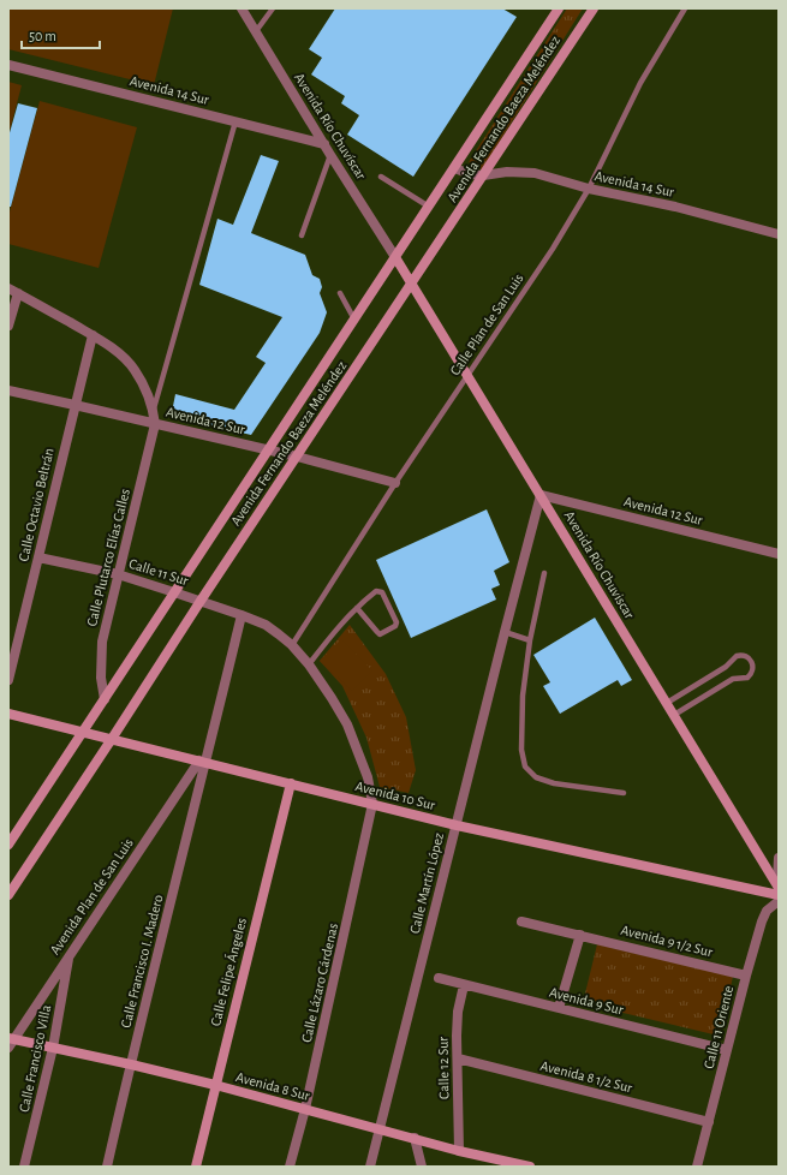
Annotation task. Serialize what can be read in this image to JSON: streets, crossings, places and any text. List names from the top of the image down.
{
  "streets": {
    "main road": [
      "Avenida Fernando Baeza Meléndez",
      "Avenida Río Chuviscar",
      "Avenida 10 Sur",
      "Calle Felipe Ángeles",
      "Avenida 8 Sur"
    ],
    "street": [
      "Avenida 14 Sur",
      "Avenida Río Chuvíscar",
      "Avenida 12 Sur",
      "Calle Octavio Beltrán",
      "Calle Plutarco Elías Calles",
      "Calle 11 Sur",
      "Calle Martín López",
      "Avenida Plan de San Luis",
      "Avenida 9 1/2 Sur",
      "Calle Francisco I. Madero",
      "Calle Lázaro Cárdenas",
      "Avenida 9 Sur",
      "Calle 11 Oriente",
      "Calle Francisco Villa",
      "Calle 12 Sur",
      "Avenida 8 1/2 Sur"
    ],
    "lane": ["Calle Plan de San Luis"]
  },
  "crossings": [
    ["Avenida 14 Sur", "Avenida Fernando Baeza Meléndez"],
    ["Avenida 14 Sur", "Avenida Río Chuvíscar"],
    ["Avenida 14 Sur", "Calle Plan de San Luis"],
    ["Avenida Fernando Baeza Meléndez", "Avenida Río Chuvíscar"],
    ["Avenida Fernando Baeza Meléndez", "Avenida 12 Sur"],
    ["Avenida Fernando Baeza Meléndez", "Calle Plutarco Elías Calles"],
    ["Avenida Fernando Baeza Meléndez", "Avenida Río Chuviscar"],
    ["Avenida Fernando Baeza Meléndez", "Calle 11 Sur"],
    ["Avenida Fernando Baeza Meléndez", "Avenida 10 Sur"],
    ["Avenida Río Chuvíscar", "Avenida Río Chuviscar"],
    ["Calle Plan de San Luis", "Avenida 12 Sur"],
    ["Calle Plan de San Luis", "Avenida Río Chuviscar"],
    ["Calle Plan de San Luis", "Calle 11 Sur"],
    ["Avenida 12 Sur", "Calle Octavio Beltrán"],
    ["Avenida 12 Sur", "Calle Plutarco Elías Calles"],
    ["Avenida 12 Sur", "Avenida Río Chuviscar"],
    ["Avenida 12 Sur", "Calle Martín López"],
    ["Calle Octavio Beltrán", "Calle Plutarco Elías Calles"],
    ["Calle Octavio Beltrán", "Calle 11 Sur"],
    ["Calle Plutarco Elías Calles", "Calle 11 Sur"],
    ["Avenida Río Chuviscar", "Calle Martín López"],
    ["Calle 11 Sur", "Avenida 10 Sur"],
    ["Calle 11 Sur", "Calle Lázaro Cárdenas"],
    ["Avenida 10 Sur", "Calle Martín López"],
    ["Avenida 10 Sur", "Avenida Plan de San Luis"],
    ["Avenida 10 Sur", "Calle Francisco I. Madero"],
    ["Avenida 10 Sur", "Calle Felipe Ángeles"],
    ["Avenida 10 Sur", "Calle Lázaro Cárdenas"],
    ["Calle Martín López", "Avenida 8 Sur"],
    ["Avenida Plan de San Luis", "Calle Francisco I. Madero"],
    ["Avenida Plan de San Luis", "Calle Francisco Villa"],
    ["Avenida Plan de San Luis", "Avenida 8 Sur"],
    ["Avenida 9 1/2 Sur", "Calle 11 Oriente"],
    ["Calle Francisco I. Madero", "Avenida 8 Sur"],
    ["Calle Felipe Ángeles", "Avenida 8 Sur"],
    ["Calle Lázaro Cárdenas", "Avenida 8 Sur"],
    ["Avenida 9 Sur", "Calle 11 Oriente"],
    ["Avenida 9 Sur", "Calle 12 Sur"],
    ["Calle 11 Oriente", "Avenida 8 1/2 Sur"],
    ["Calle Francisco Villa", "Avenida 8 Sur"],
    ["Calle 12 Sur", "Avenida 8 1/2 Sur"],
    ["Calle 12 Sur", "Avenida 8 Sur"]
  ],
  "scale_bar": "50 m"
}
